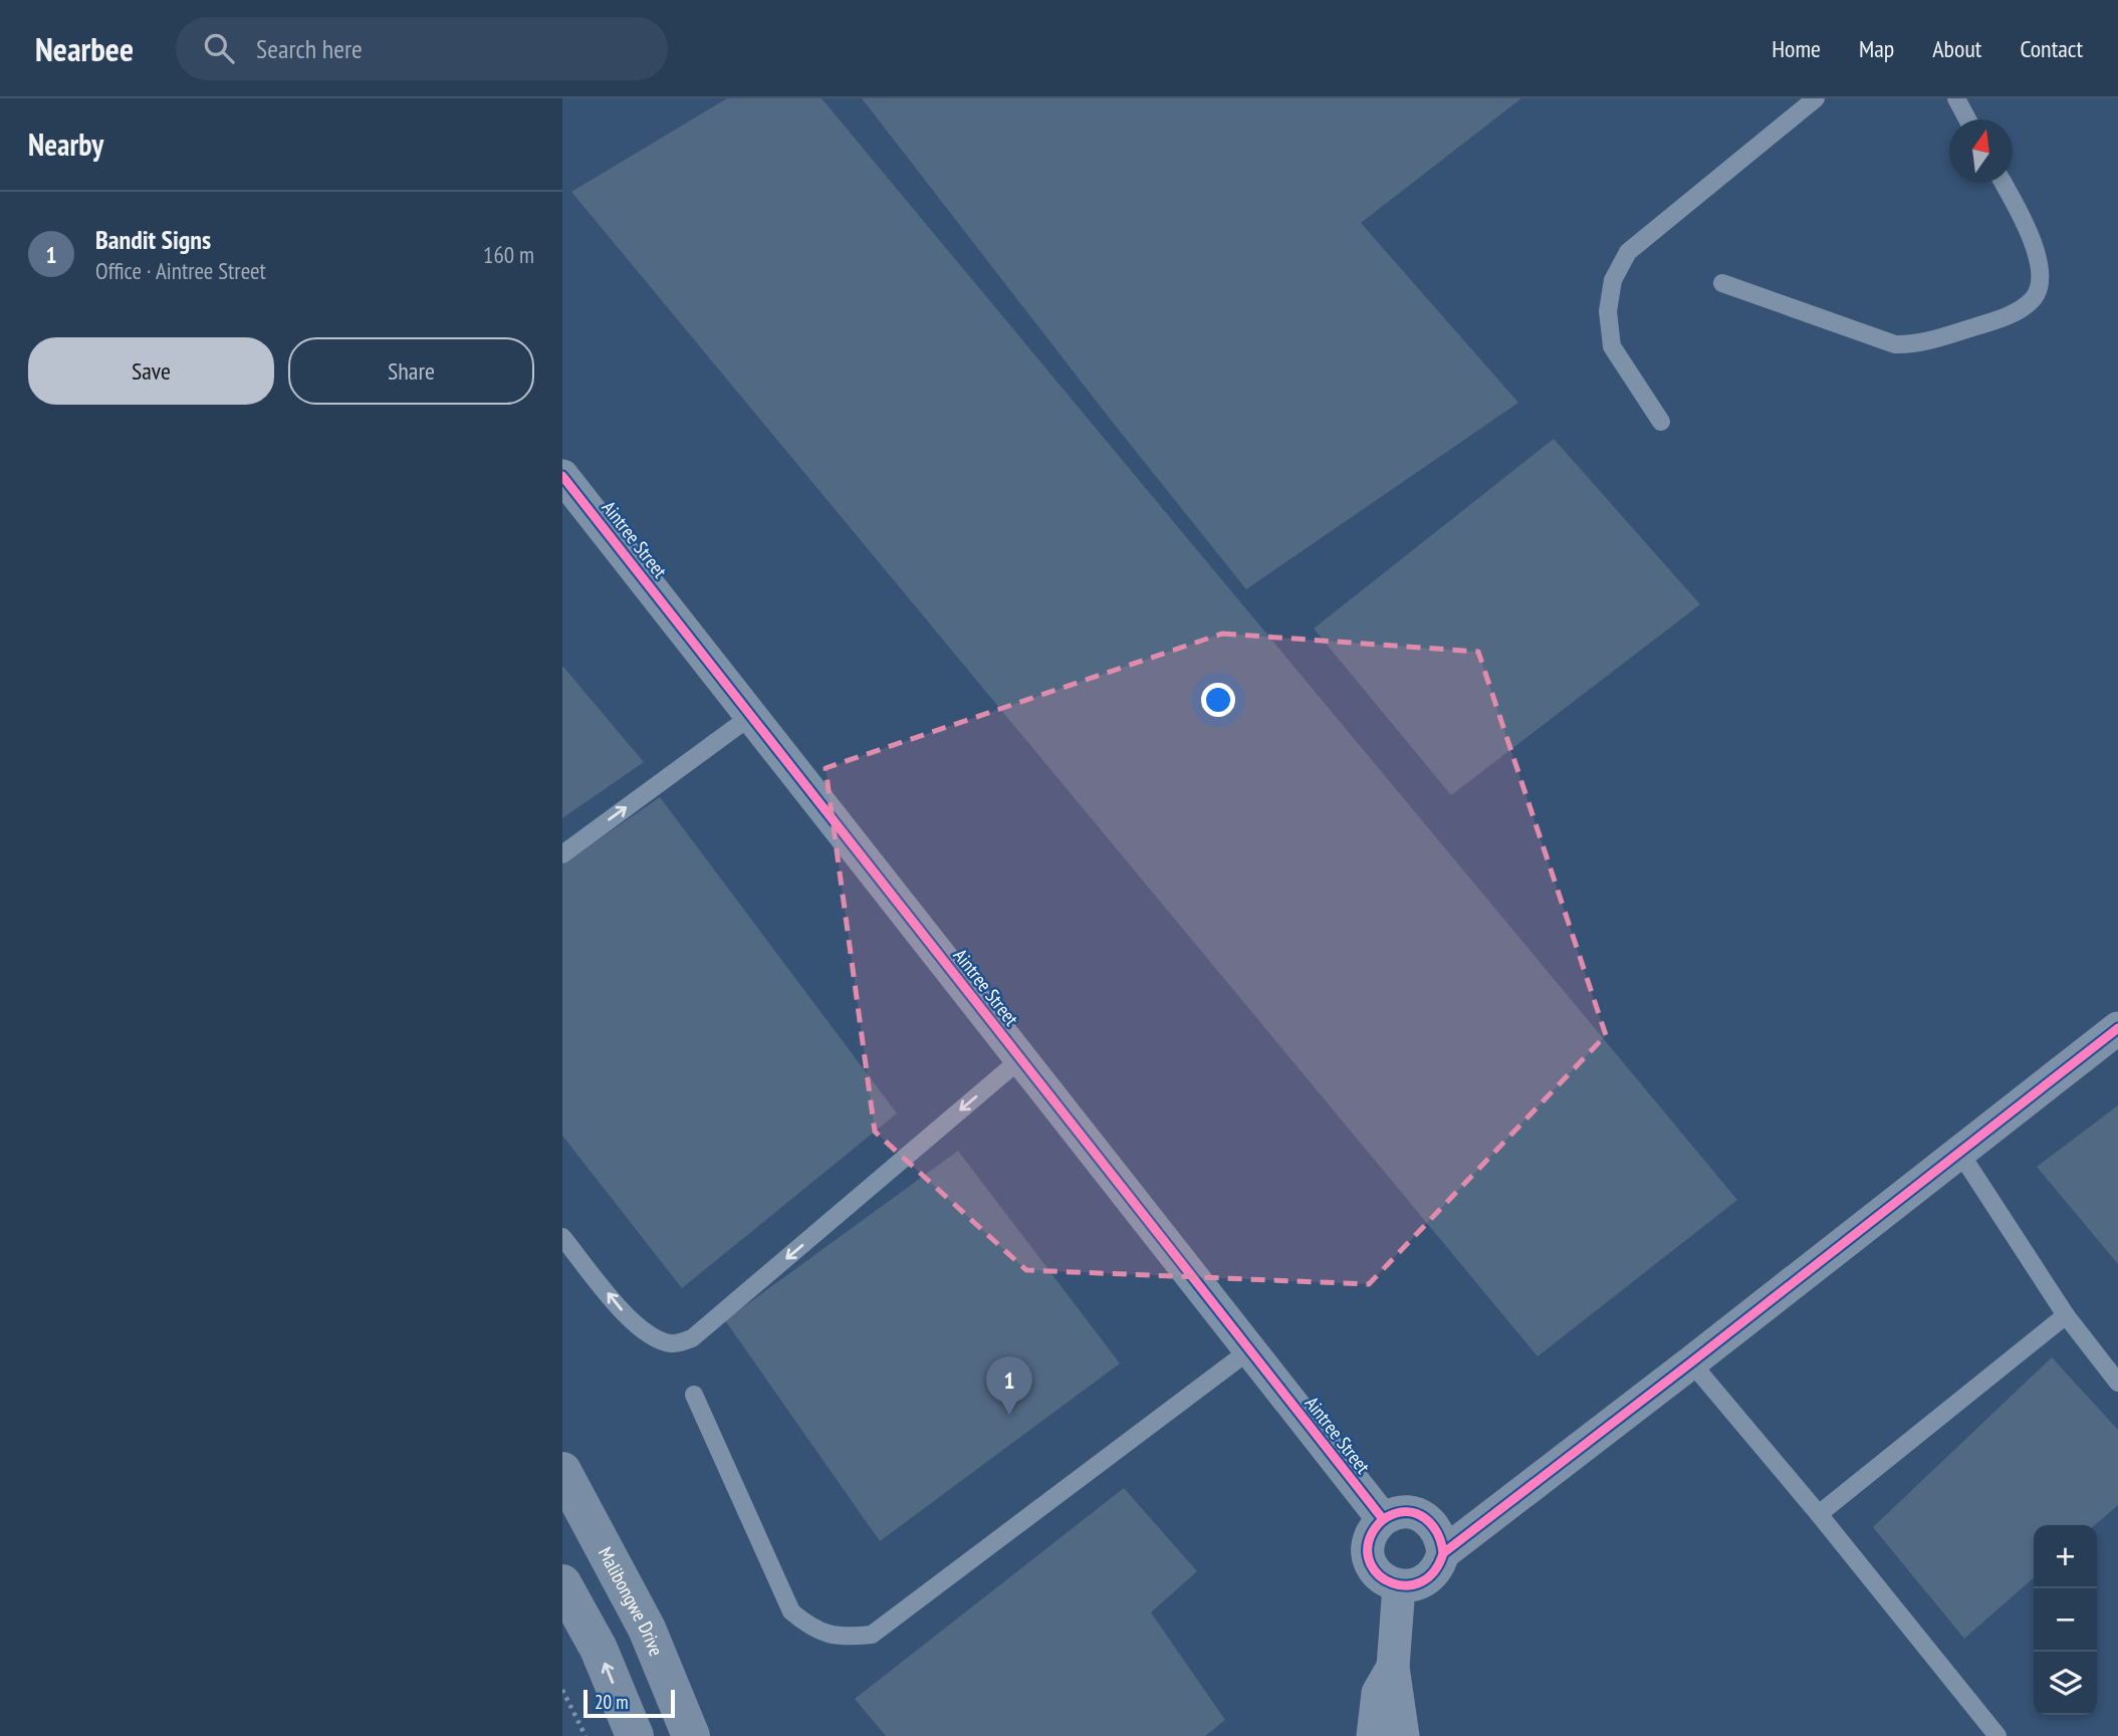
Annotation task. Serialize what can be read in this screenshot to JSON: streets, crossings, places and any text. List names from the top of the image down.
{
  "streets": {
    "main road": ["Malibongwe Drive"],
    "street": ["Aintree Street"]
  },
  "scale_bar": "20 m",
  "north": "top",
  "page": {
    "header": "Nearbee",
    "search": "Search here",
    "nav": [
      "Home",
      "Map",
      "About",
      "Contact"
    ],
    "heading": "Nearby",
    "list": [
      {
        "mark": "1",
        "name": "Bandit Signs",
        "note": "Office · Aintree Street",
        "value": "160 m"
      }
    ],
    "buttons": ["Save", "Share"],
    "pins": "1",
    "map_buttons": ["+", "−"],
    "scale": "20 m"
  }
}
